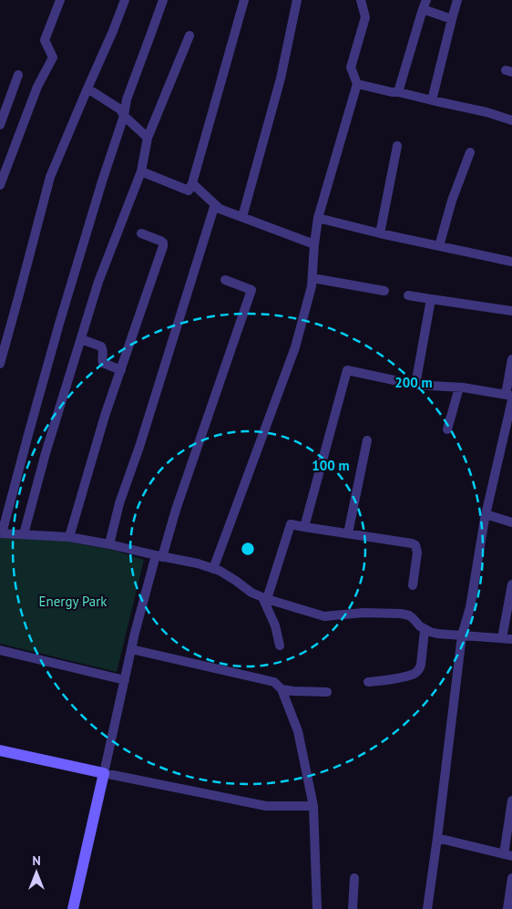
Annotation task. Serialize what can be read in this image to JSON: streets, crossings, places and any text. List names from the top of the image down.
{
  "parks": ["Energy Park"],
  "north": "top",
  "rings": ["200 m", "100 m"]
}
